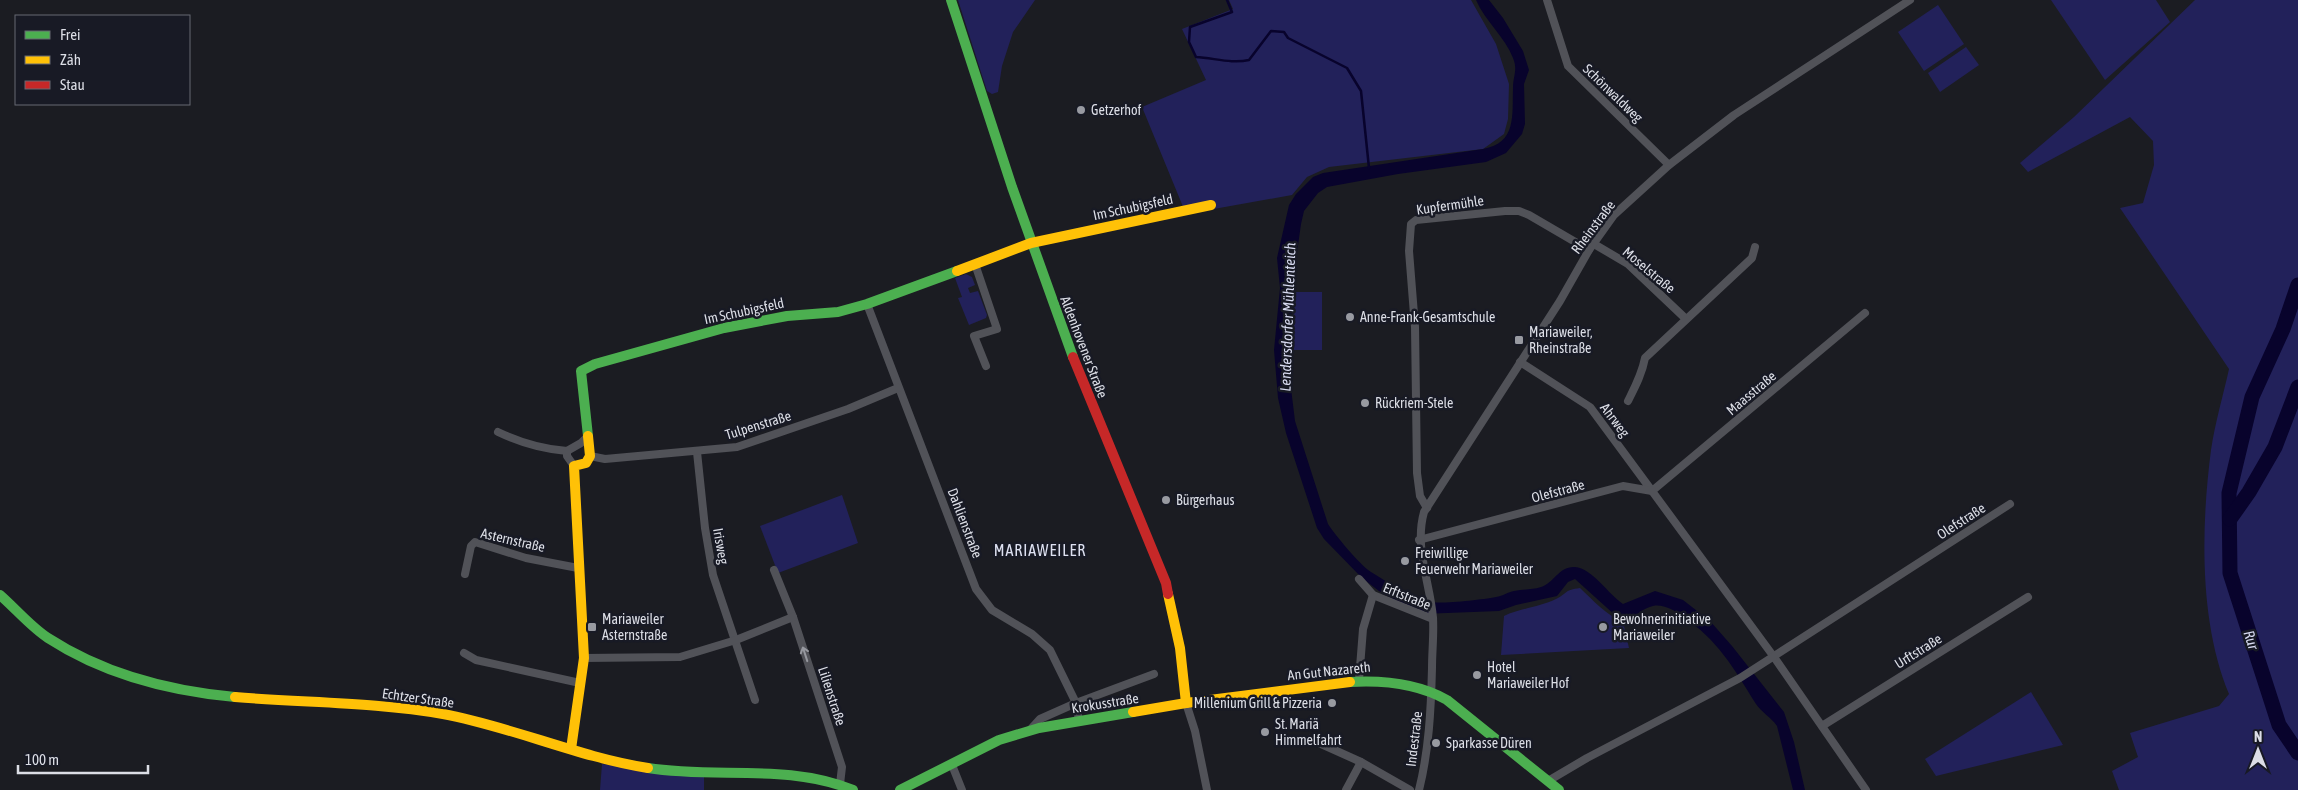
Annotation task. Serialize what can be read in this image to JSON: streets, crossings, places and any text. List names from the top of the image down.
{
  "streets": {
    "street": [
      "Schönwaldweg",
      "Kupfermühle",
      "Im Schubigsfeld",
      "Rheinstraße",
      "Moselstraße",
      "Aldenhovener Straße",
      "Maasstraße",
      "Ahrweg",
      "Tulpenstraße",
      "Olefstraße",
      "Dahlienstraße",
      "Asternstraße",
      "Irisweg",
      "Erftstraße",
      "Urftstraße",
      "An Gut Nazareth",
      "Lilienstraße",
      "Echtzer Straße",
      "Krokusstraße",
      "Indestraße"
    ]
  },
  "crossings": [
    ["Schönwaldweg", "Rheinstraße"],
    ["Kupfermühle", "Rheinstraße"],
    ["Kupfermühle", "Moselstraße"],
    ["Im Schubigsfeld", "Aldenhovener Straße"],
    ["Im Schubigsfeld", "Dahlienstraße"],
    ["Rheinstraße", "Moselstraße"],
    ["Rheinstraße", "Ahrweg"],
    ["Rheinstraße", "Olefstraße"],
    ["Aldenhovener Straße", "An Gut Nazareth"],
    ["Aldenhovener Straße", "Krokusstraße"],
    ["Maasstraße", "Ahrweg"],
    ["Maasstraße", "Olefstraße"],
    ["Ahrweg", "Olefstraße"],
    ["Tulpenstraße", "Dahlienstraße"],
    ["Tulpenstraße", "Irisweg"],
    ["Olefstraße", "An Gut Nazareth"],
    ["Dahlienstraße", "Krokusstraße"],
    ["Erftstraße", "An Gut Nazareth"],
    ["An Gut Nazareth", "Krokusstraße"],
    ["An Gut Nazareth", "Indestraße"],
    ["Lilienstraße", "Echtzer Straße"]
  ],
  "districts": ["MARIAWEILER"],
  "water": ["Lendersdorfer Mühlenteich", "Rur"],
  "places": {
    "other": [
      "Getzerhof",
      "Anne-Frank-Gesamtschule",
      "Rückriem-Stele",
      "Bürgerhaus",
      "Freiwillige Feuerwehr Mariaweiler",
      "Bewohnerinitiative Mariaweiler",
      "Hotel Mariaweiler Hof",
      "Millenium Grill & Pizzeria",
      "St. Mariä Himmelfahrt",
      "Sparkasse Düren"
    ],
    "transit": ["Mariaweiler, Rheinstraße", "Mariaweiler Asternstraße"]
  },
  "legend": ["Frei", "Zäh", "Stau"],
  "scale_bar": "100 m",
  "north": "top"
}
